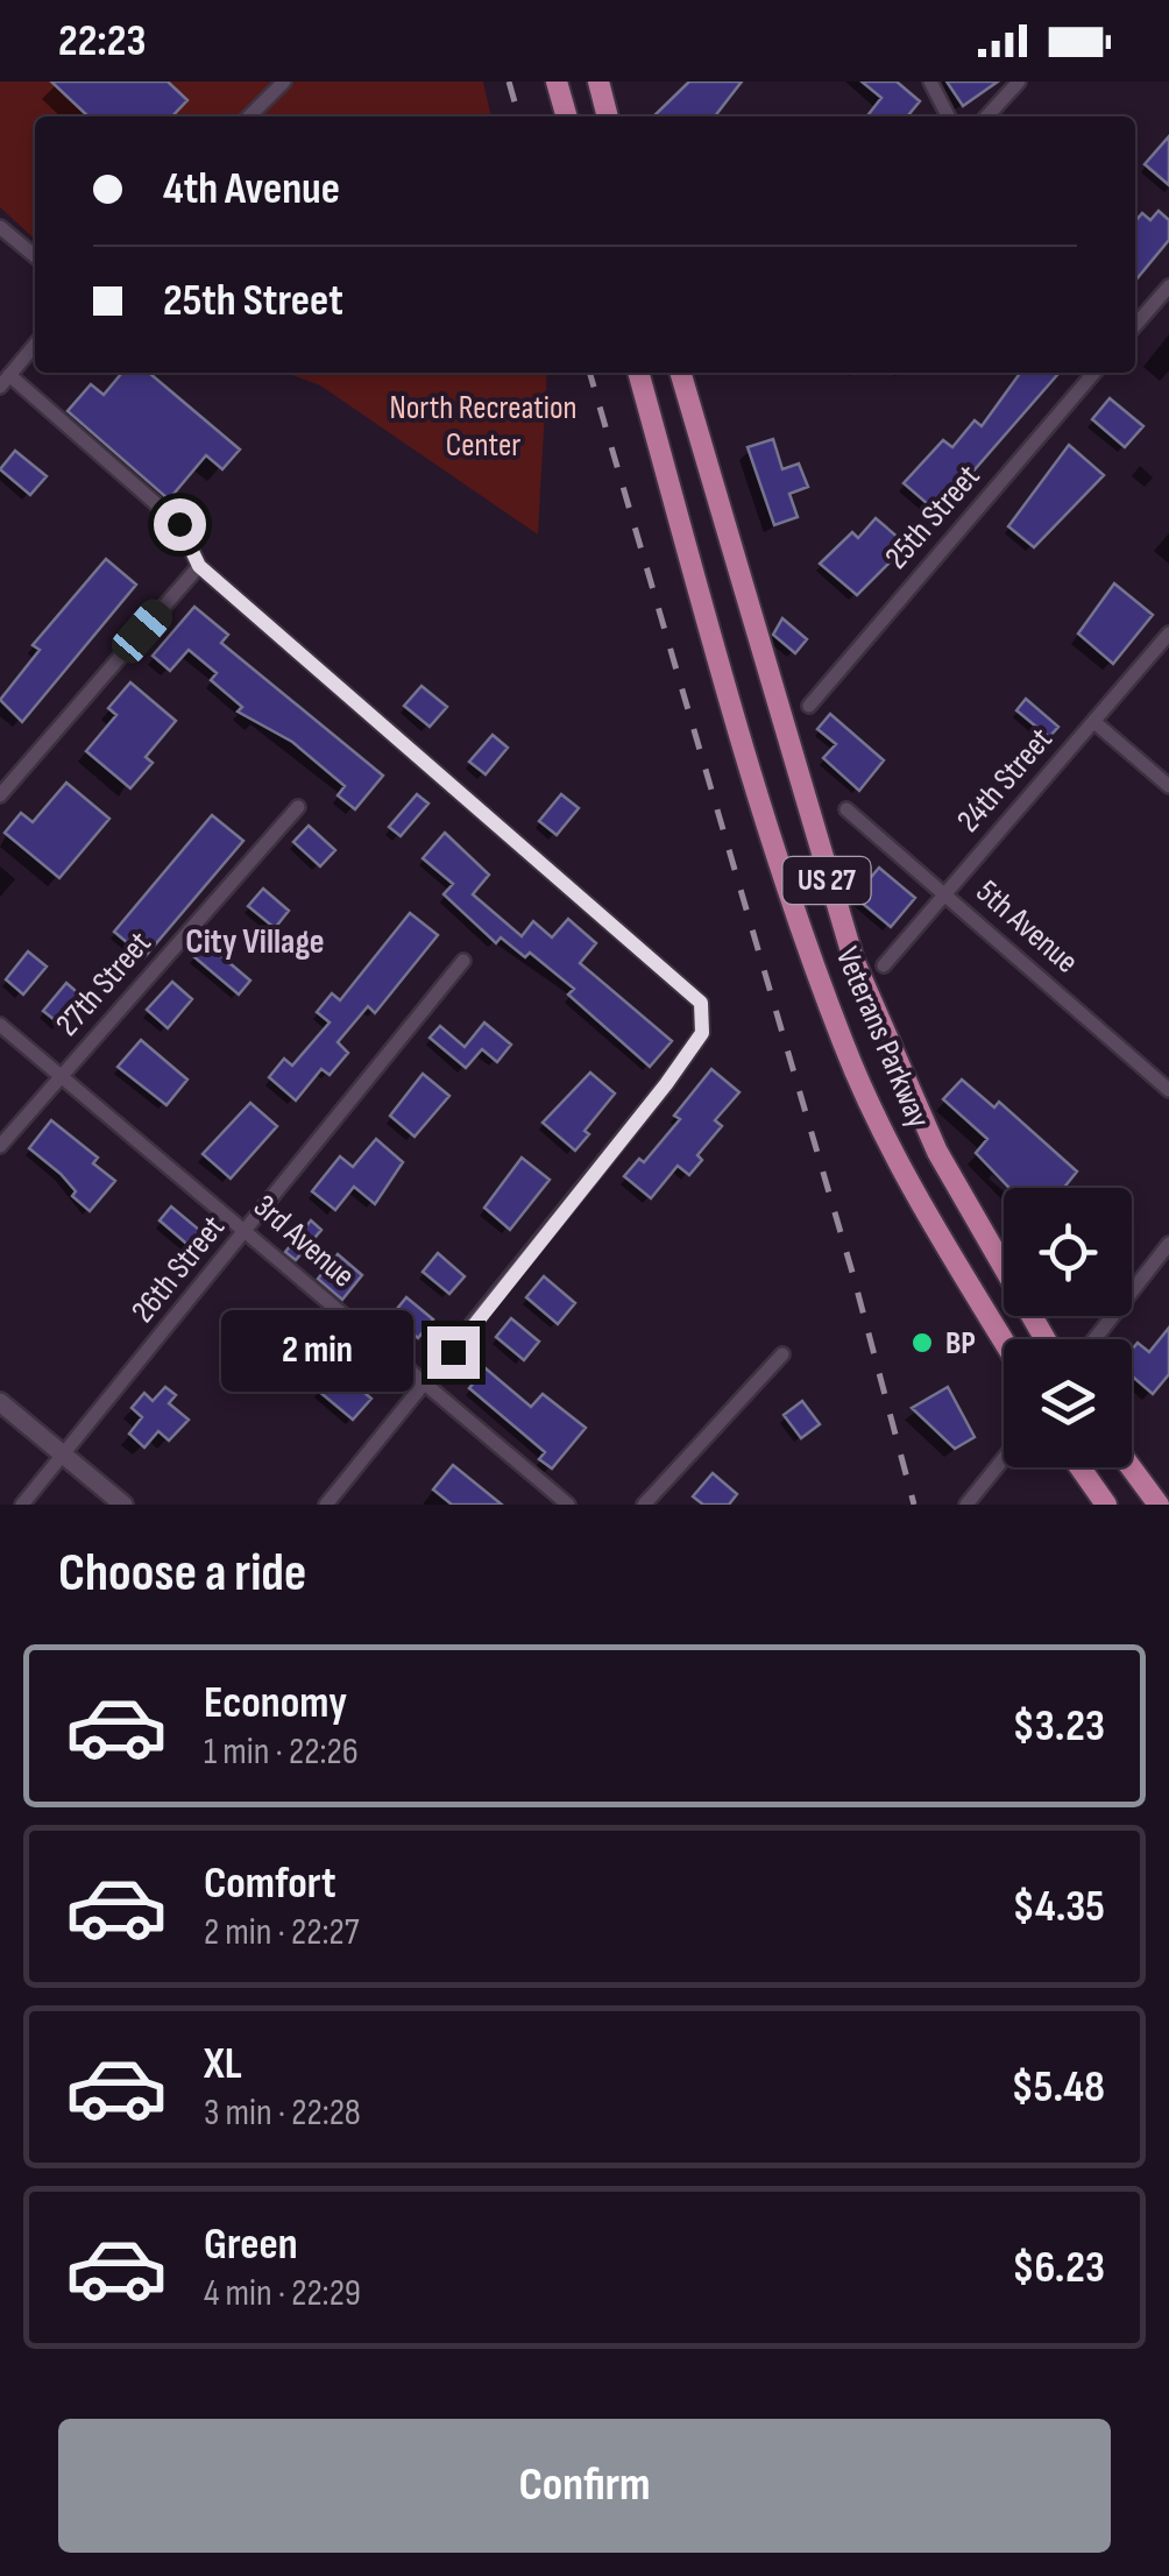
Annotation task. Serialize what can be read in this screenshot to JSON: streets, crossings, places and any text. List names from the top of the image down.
{
  "streets": {
    "main road": ["US 27", "Veterans Parkway"],
    "street": [
      "25th Street",
      "24th Street",
      "5th Avenue",
      "27th Street",
      "3rd Avenue",
      "26th Street"
    ]
  },
  "crossings": [
    ["24th Street", "5th Avenue"],
    ["27th Street", "3rd Avenue"],
    ["3rd Avenue", "26th Street"]
  ],
  "districts": ["City Village"],
  "parks": ["North Recreation Center"],
  "places": ["BP"],
  "page": {
    "status": "22:23",
    "banner": ["4th Avenue", "25th Street"],
    "bubble": "2 min",
    "heading": "Choose a ride",
    "list": [
      {
        "name": "Economy",
        "note": "1 min · 22:26",
        "value": "$3.23"
      },
      {
        "name": "Comfort",
        "note": "2 min · 22:27",
        "value": "$4.35"
      },
      {
        "name": "XL",
        "note": "3 min · 22:28",
        "value": "$5.48"
      },
      {
        "name": "Green",
        "note": "4 min · 22:29",
        "value": "$6.23"
      }
    ],
    "buttons": "Confirm"
  }
}
